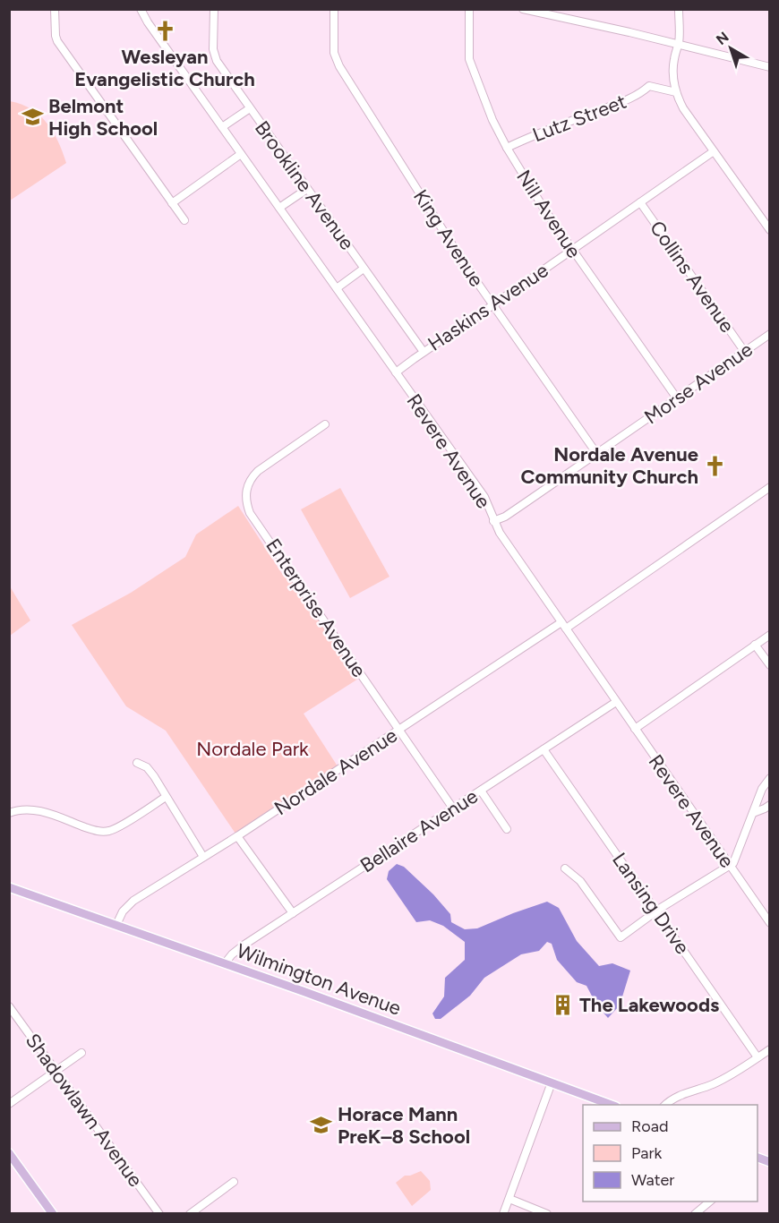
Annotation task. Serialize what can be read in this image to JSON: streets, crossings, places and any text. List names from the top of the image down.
{
  "streets": {
    "main road": ["Wilmington Avenue"],
    "street": [
      "Lutz Street",
      "Brookline Avenue",
      "Nill Avenue",
      "King Avenue",
      "Collins Avenue",
      "Haskins Avenue",
      "Morse Avenue",
      "Revere Avenue",
      "Enterprise Avenue",
      "Nordale Avenue",
      "Bellaire Avenue",
      "Lansing Drive",
      "Shadowlawn Avenue"
    ]
  },
  "crossings": [
    ["Lutz Street", "Nill Avenue"],
    ["Brookline Avenue", "Haskins Avenue"],
    ["Nill Avenue", "Haskins Avenue"],
    ["Nill Avenue", "Morse Avenue"],
    ["King Avenue", "Haskins Avenue"],
    ["King Avenue", "Morse Avenue"],
    ["Collins Avenue", "Haskins Avenue"],
    ["Collins Avenue", "Morse Avenue"],
    ["Haskins Avenue", "Revere Avenue"],
    ["Morse Avenue", "Revere Avenue"],
    ["Revere Avenue", "Nordale Avenue"],
    ["Revere Avenue", "Bellaire Avenue"],
    ["Enterprise Avenue", "Nordale Avenue"],
    ["Enterprise Avenue", "Bellaire Avenue"],
    ["Nordale Avenue", "Wilmington Avenue"],
    ["Bellaire Avenue", "Lansing Drive"],
    ["Bellaire Avenue", "Wilmington Avenue"]
  ],
  "parks": ["Nordale Park"],
  "places": {
    "church": ["Wesleyan Evangelistic Church", "Nordale Avenue Community Church"],
    "school or university": ["Belmont High School", "Horace Mann PreK–8 School"],
    "building": ["The Lakewoods"]
  },
  "legend": ["Road", "Park", "Water"],
  "north": "top left"
}
